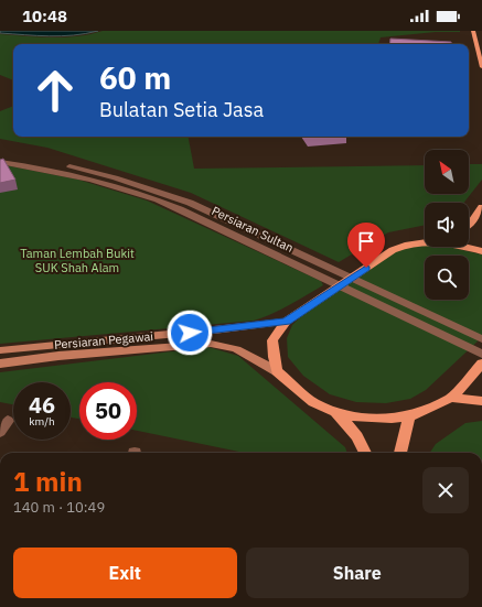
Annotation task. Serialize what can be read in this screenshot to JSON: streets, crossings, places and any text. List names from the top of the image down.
{
  "streets": {
    "main road": ["Persiaran Pegawai"],
    "street": ["Persiaran Sultan"]
  },
  "parks": ["Taman Lembah Bukit SUK Shah Alam"],
  "north": "top left",
  "page": {
    "status": "10:48",
    "turn": ["60 m", "Bulatan Setia Jasa"],
    "speed": "46 km/h",
    "limit": "50",
    "heading": ["1 min", "140 m · 10:49"],
    "buttons": ["Exit", "Share"]
  }
}
